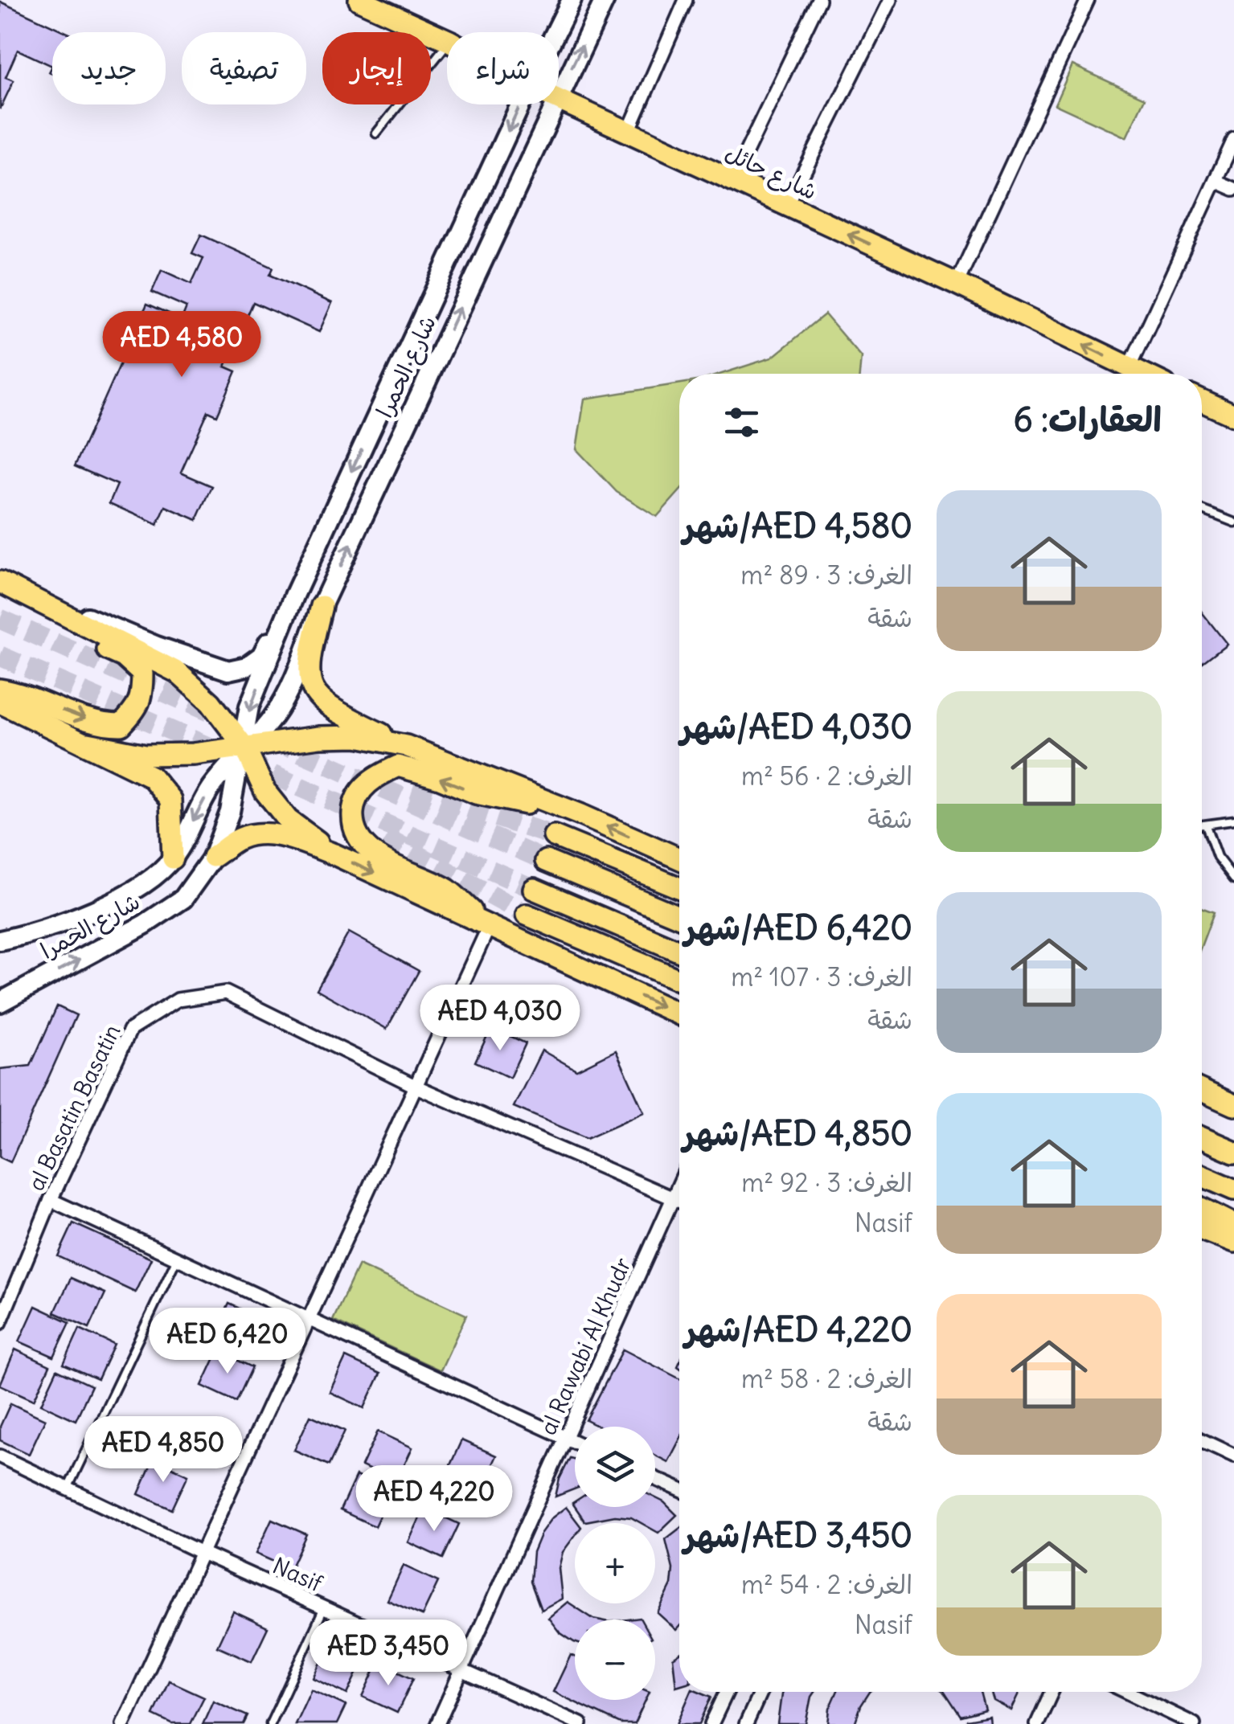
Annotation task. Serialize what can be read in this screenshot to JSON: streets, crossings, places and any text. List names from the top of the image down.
{
  "streets": {
    "main road": ["شارع حائل", "شارع الحمرا"],
    "street": ["al Basatin Basatin", "al Rawabi Al Khudr", "Nasif"]
  },
  "crossings": [
    ["al Basatin Basatin", "al Rawabi Al Khudr"],
    ["al Rawabi Al Khudr", "Nasif"]
  ],
  "one_way": ["شارع حائل"],
  "page": {
    "chip": [
      "شراء",
      "إيجار",
      "تصفية",
      "جديد"
    ],
    "price": [
      "AED 4,580",
      "AED 4,030",
      "AED 6,420",
      "AED 4,850",
      "AED 4,220",
      "AED 3,450"
    ],
    "heading": "العقارات: 6",
    "list": [
      {
        "name": "AED 4,580/شهر",
        "note": "الغرف: 3 · 89 m² · شقة"
      },
      {
        "name": "AED 4,030/شهر",
        "note": "الغرف: 2 · 56 m² · شقة"
      },
      {
        "name": "AED 6,420/شهر",
        "note": "الغرف: 3 · 107 m² · شقة"
      },
      {
        "name": "AED 4,850/شهر",
        "note": "الغرف: 3 · 92 m² · Nasif"
      },
      {
        "name": "AED 4,220/شهر",
        "note": "الغرف: 2 · 58 m² · شقة"
      },
      {
        "name": "AED 3,450/شهر",
        "note": "الغرف: 2 · 54 m² · Nasif"
      }
    ],
    "map_buttons": ["+", "−"]
  }
}
